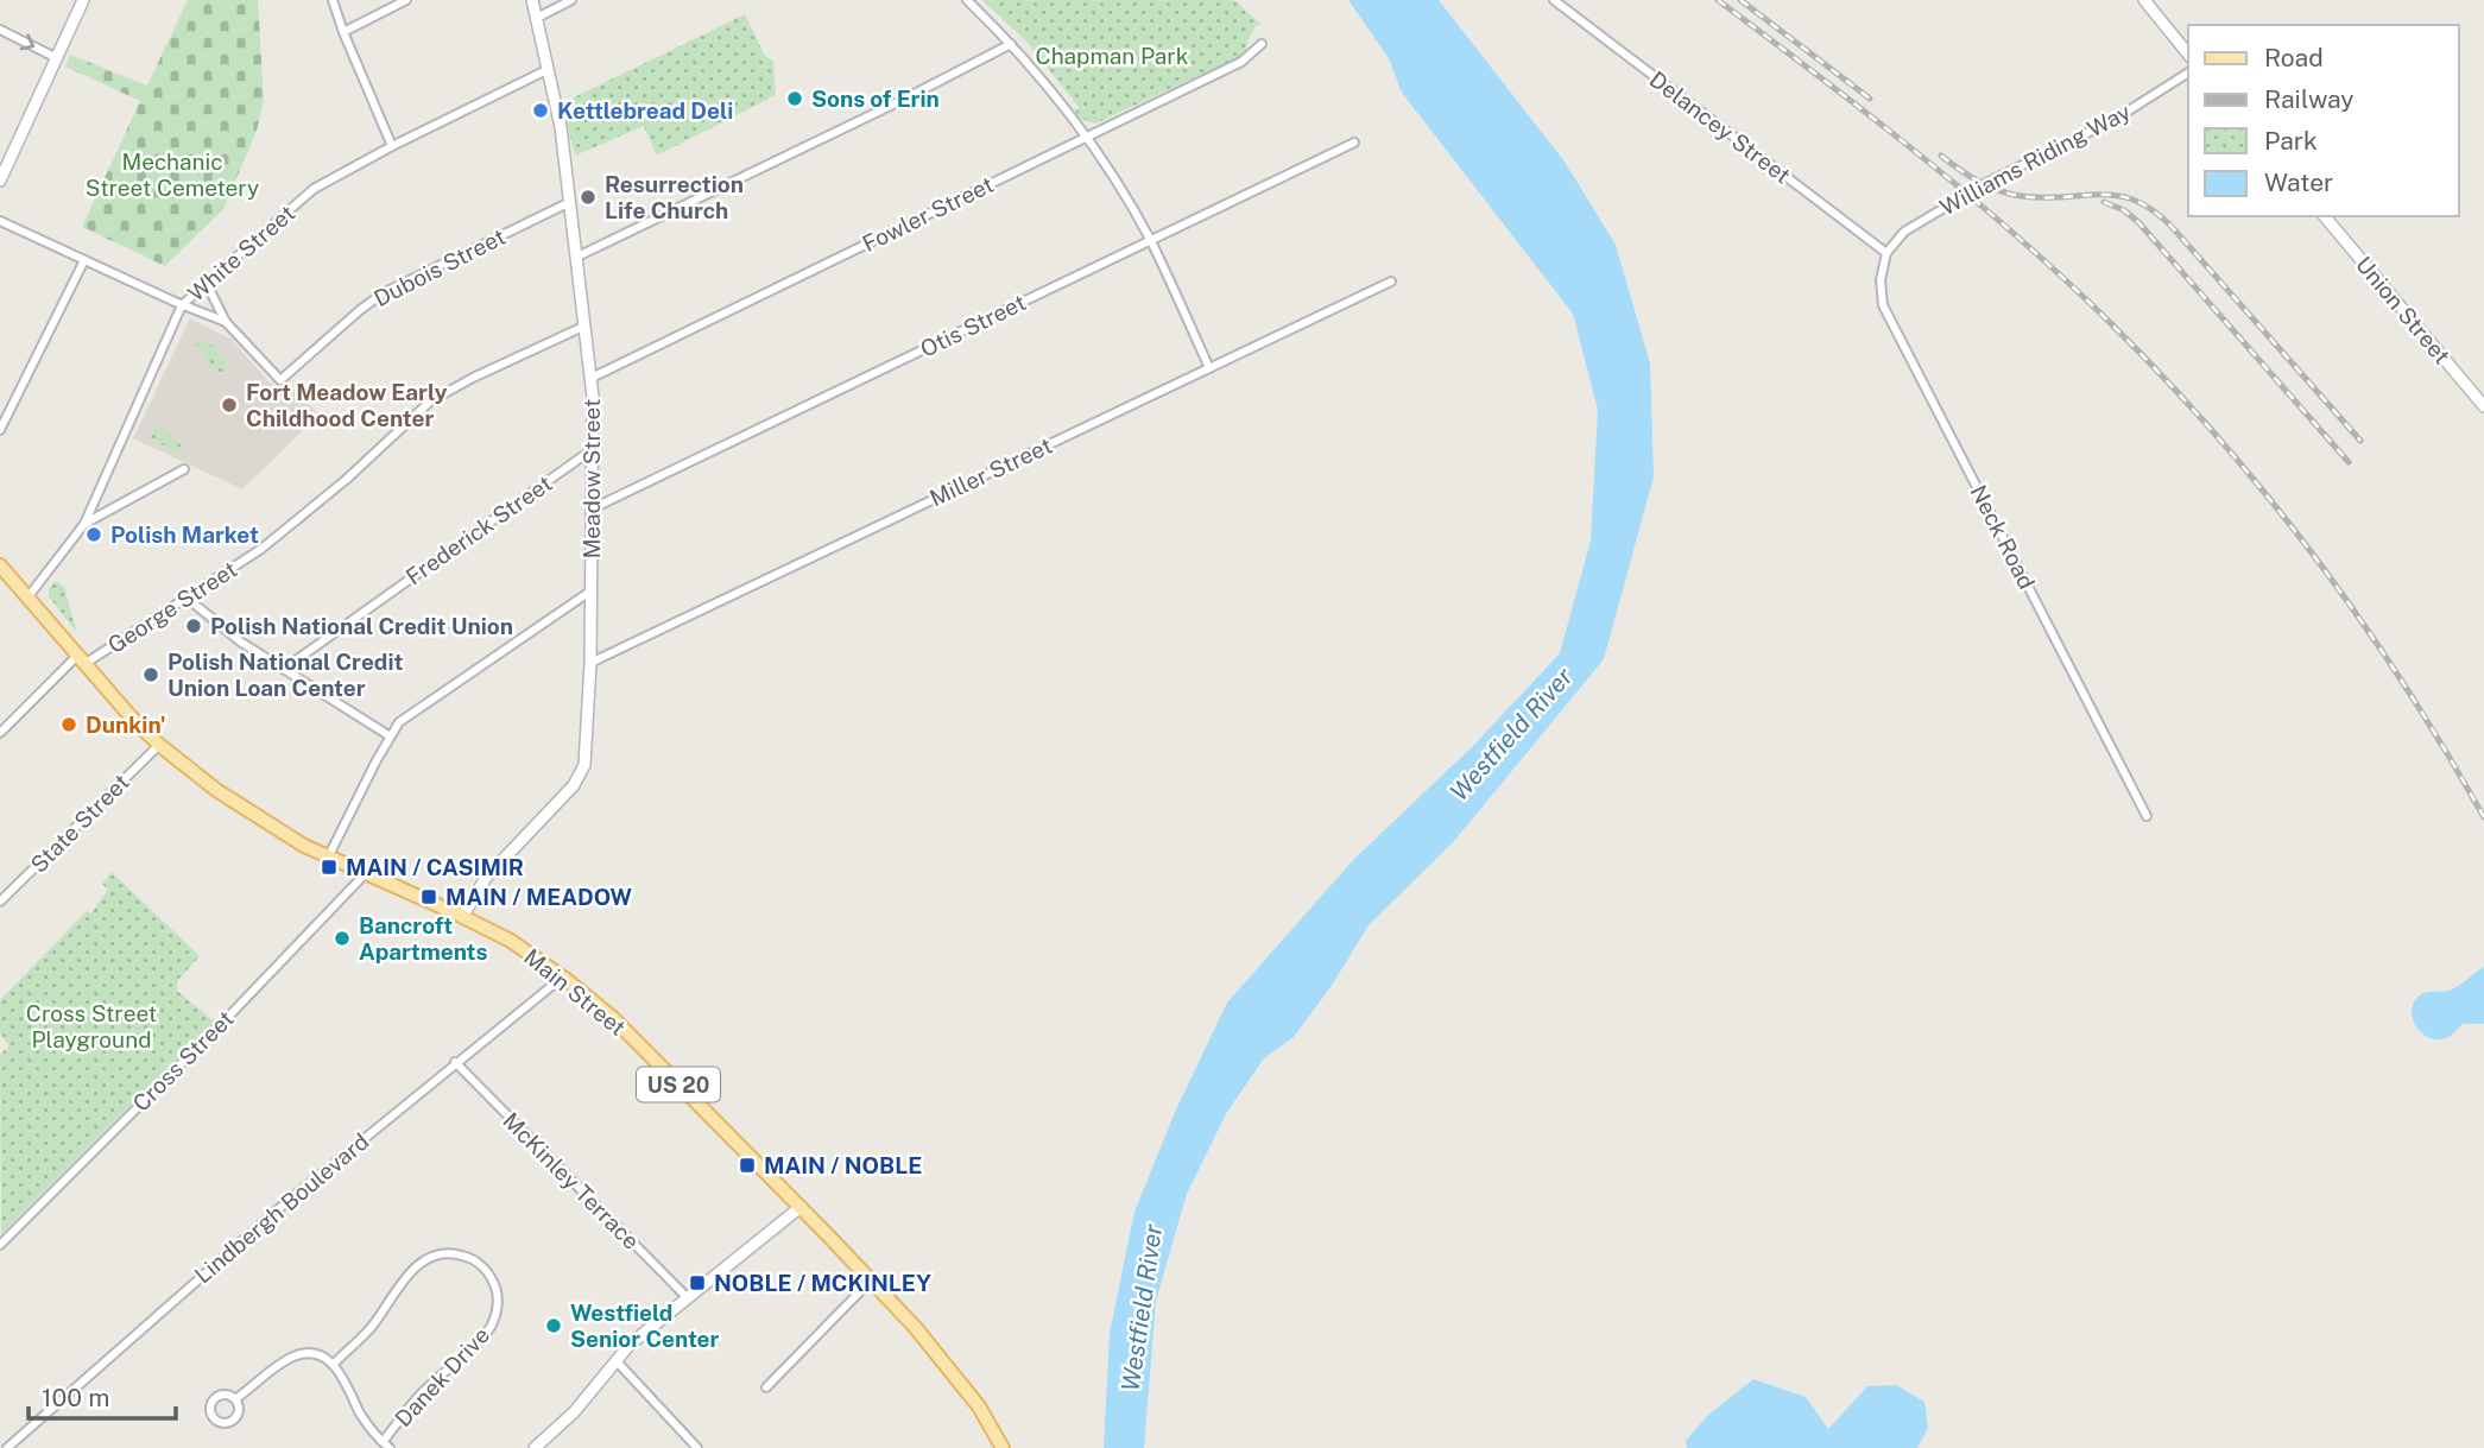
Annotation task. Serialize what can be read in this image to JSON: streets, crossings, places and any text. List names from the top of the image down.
{
  "streets": {
    "main road": ["Main Street", "US 20"],
    "street": [
      "Delancey Street",
      "Williams Riding Way",
      "Fowler Street",
      "White Street",
      "Dubois Street",
      "Union Street",
      "Otis Street",
      "Miller Street",
      "Meadow Street",
      "Frederick Street",
      "Neck Road",
      "George Street",
      "State Street",
      "Cross Street",
      "McKinley Terrace",
      "Lindbergh Boulevard",
      "Danek Drive"
    ]
  },
  "crossings": [
    ["Delancey Street", "Williams Riding Way"],
    ["Delancey Street", "Neck Road"],
    ["Williams Riding Way", "Neck Road"],
    ["Fowler Street", "Meadow Street"],
    ["White Street", "Meadow Street"],
    ["White Street", "Main Street"],
    ["Dubois Street", "Meadow Street"],
    ["Otis Street", "Meadow Street"],
    ["Miller Street", "Meadow Street"],
    ["Meadow Street", "Frederick Street"],
    ["Meadow Street", "George Street"],
    ["Meadow Street", "Main Street"],
    ["George Street", "Main Street"],
    ["State Street", "Main Street"],
    ["Main Street", "Cross Street"],
    ["Main Street", "Lindbergh Boulevard"],
    ["McKinley Terrace", "Lindbergh Boulevard"]
  ],
  "water": ["Westfield River"],
  "parks": ["Chapman Park", "Mechanic Street Cemetery", "Cross Street Playground"],
  "places": {
    "other": [
      "Sons of Erin",
      "Kettlebread Deli",
      "Resurrection Life Church",
      "Fort Meadow Early Childhood Center",
      "Polish Market",
      "Polish National Credit Union",
      "Polish National Credit Union Loan Center",
      "Dunkin'",
      "Bancroft Apartments",
      "Westfield Senior Center"
    ],
    "transit": [
      "MAIN / CASIMIR",
      "MAIN / MEADOW",
      "MAIN / NOBLE",
      "NOBLE / MCKINLEY"
    ]
  },
  "legend": [
    "Road",
    "Railway",
    "Park",
    "Water"
  ],
  "scale_bar": "100 m"
}
